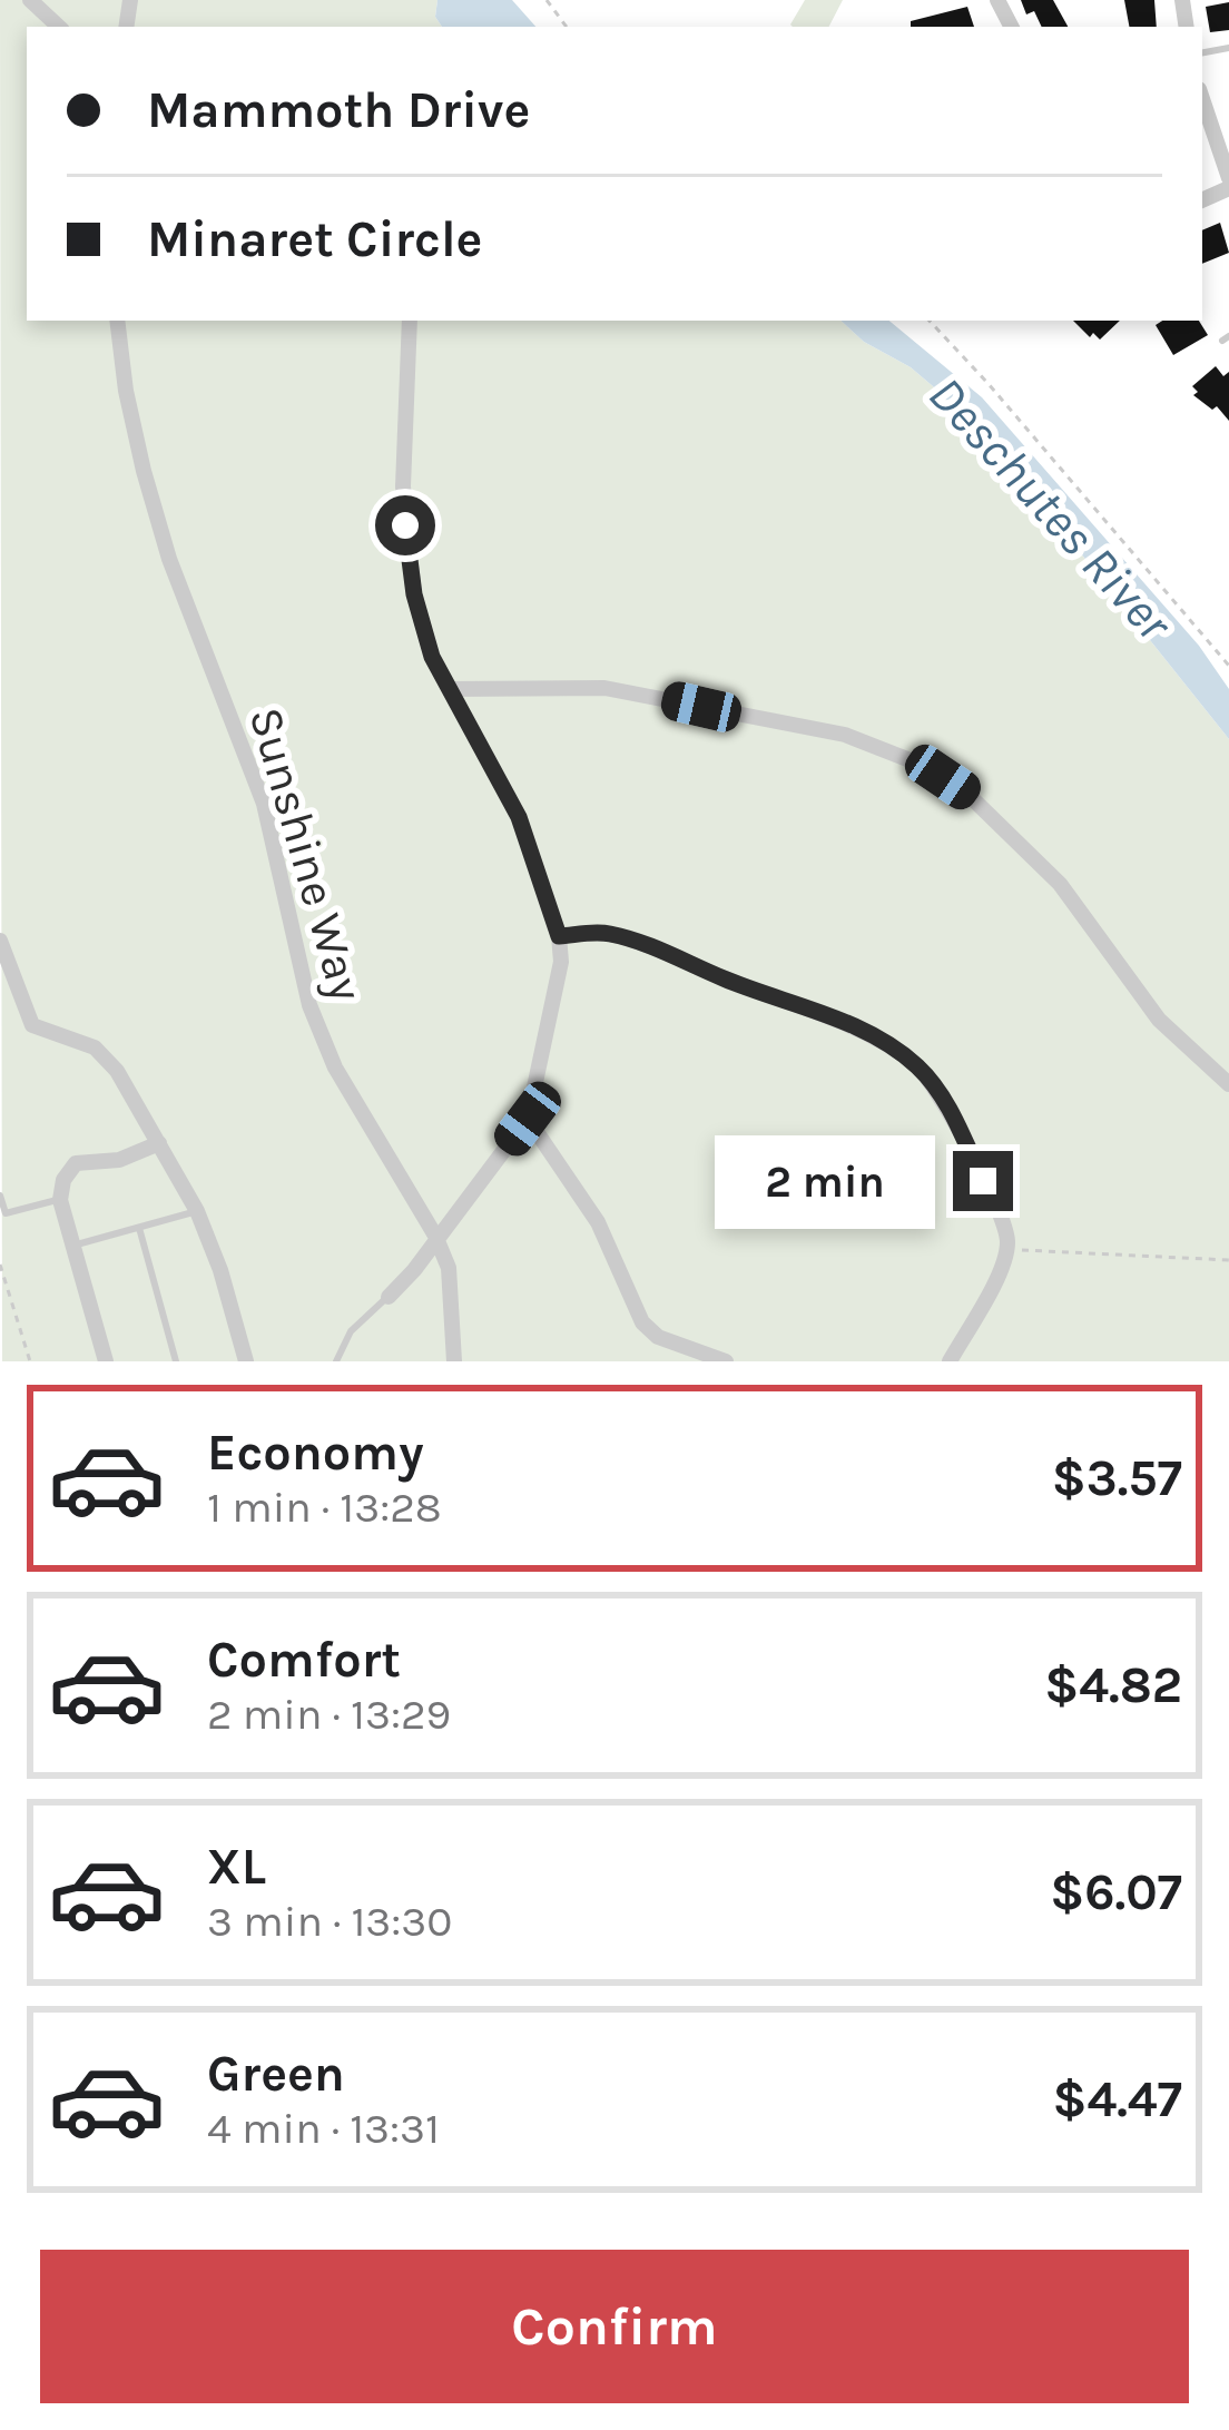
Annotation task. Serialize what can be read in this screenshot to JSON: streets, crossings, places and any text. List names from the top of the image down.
{
  "streets": {
    "street": ["Sunshine Way"]
  },
  "water": ["Deschutes River"],
  "page": {
    "banner": ["Mammoth Drive", "Minaret Circle"],
    "bubble": "2 min",
    "list": [
      {
        "name": "Economy",
        "note": "1 min · 13:28",
        "value": "$3.57"
      },
      {
        "name": "Comfort",
        "note": "2 min · 13:29",
        "value": "$4.82"
      },
      {
        "name": "XL",
        "note": "3 min · 13:30",
        "value": "$6.07"
      },
      {
        "name": "Green",
        "note": "4 min · 13:31",
        "value": "$4.47"
      }
    ],
    "buttons": "Confirm"
  }
}
